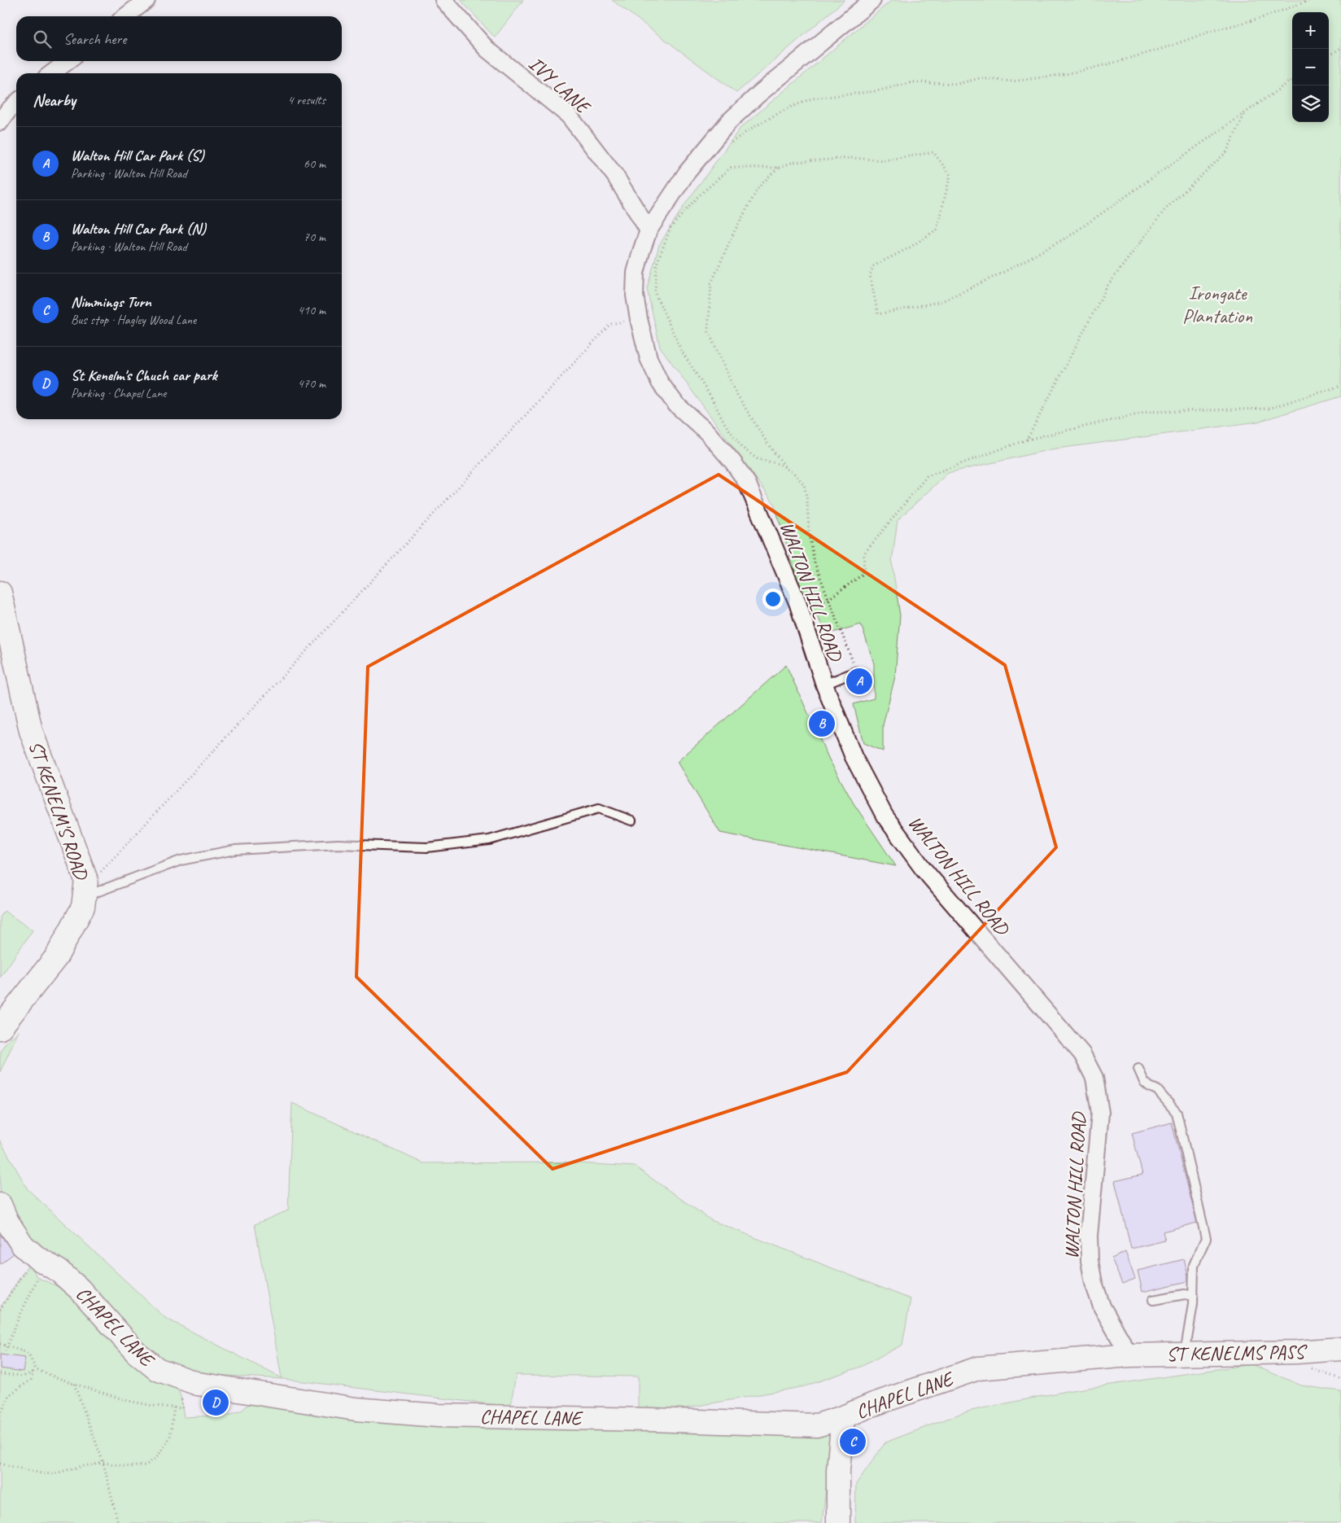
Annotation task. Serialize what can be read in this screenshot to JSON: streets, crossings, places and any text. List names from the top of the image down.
{
  "streets": {
    "street": [
      "IVY LANE",
      "WALTON HILL ROAD",
      "ST KENELM'S ROAD",
      "CHAPEL LANE",
      "ST KENELMS PASS"
    ]
  },
  "crossings": [
    ["IVY LANE", "WALTON HILL ROAD"],
    ["WALTON HILL ROAD", "CHAPEL LANE"],
    ["WALTON HILL ROAD", "ST KENELMS PASS"],
    ["CHAPEL LANE", "ST KENELMS PASS"]
  ],
  "parks": ["Irongate Plantation"],
  "page": {
    "map_buttons": ["+", "−"],
    "search": "Search here",
    "heading": ["Nearby", "4 results"],
    "list": [
      {
        "mark": "A",
        "name": "Walton Hill Car Park (S)",
        "note": "Parking · Walton Hill Road",
        "value": "60 m"
      },
      {
        "mark": "B",
        "name": "Walton Hill Car Park (N)",
        "note": "Parking · Walton Hill Road",
        "value": "70 m"
      },
      {
        "mark": "C",
        "name": "Nimmings Turn",
        "note": "Bus stop · Hagley Wood Lane",
        "value": "410 m"
      },
      {
        "mark": "D",
        "name": "St Kenelm's Chuch car park",
        "note": "Parking · Chapel Lane",
        "value": "470 m"
      }
    ],
    "pins": [
      "A",
      "B",
      "D",
      "C"
    ]
  }
}
